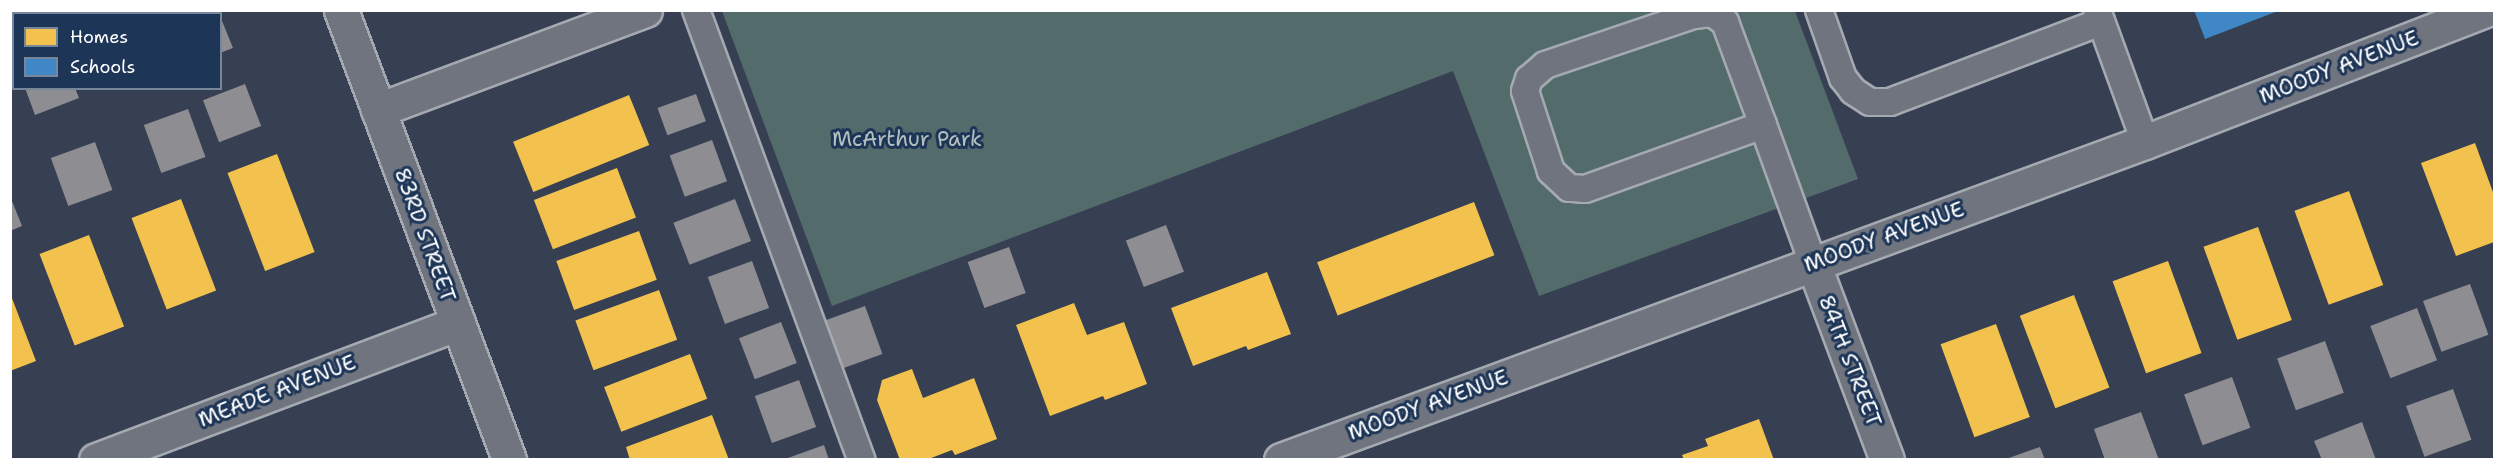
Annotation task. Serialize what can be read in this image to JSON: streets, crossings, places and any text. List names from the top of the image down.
{
  "streets": {
    "street": [
      "MOODY AVENUE",
      "83RD STREET",
      "84TH STREET",
      "MEADE AVENUE"
    ]
  },
  "crossings": [
    ["MOODY AVENUE", "84TH STREET"],
    ["83RD STREET", "MEADE AVENUE"]
  ],
  "parks": ["McArthur Park"],
  "legend": ["Homes", "Schools"]
}
